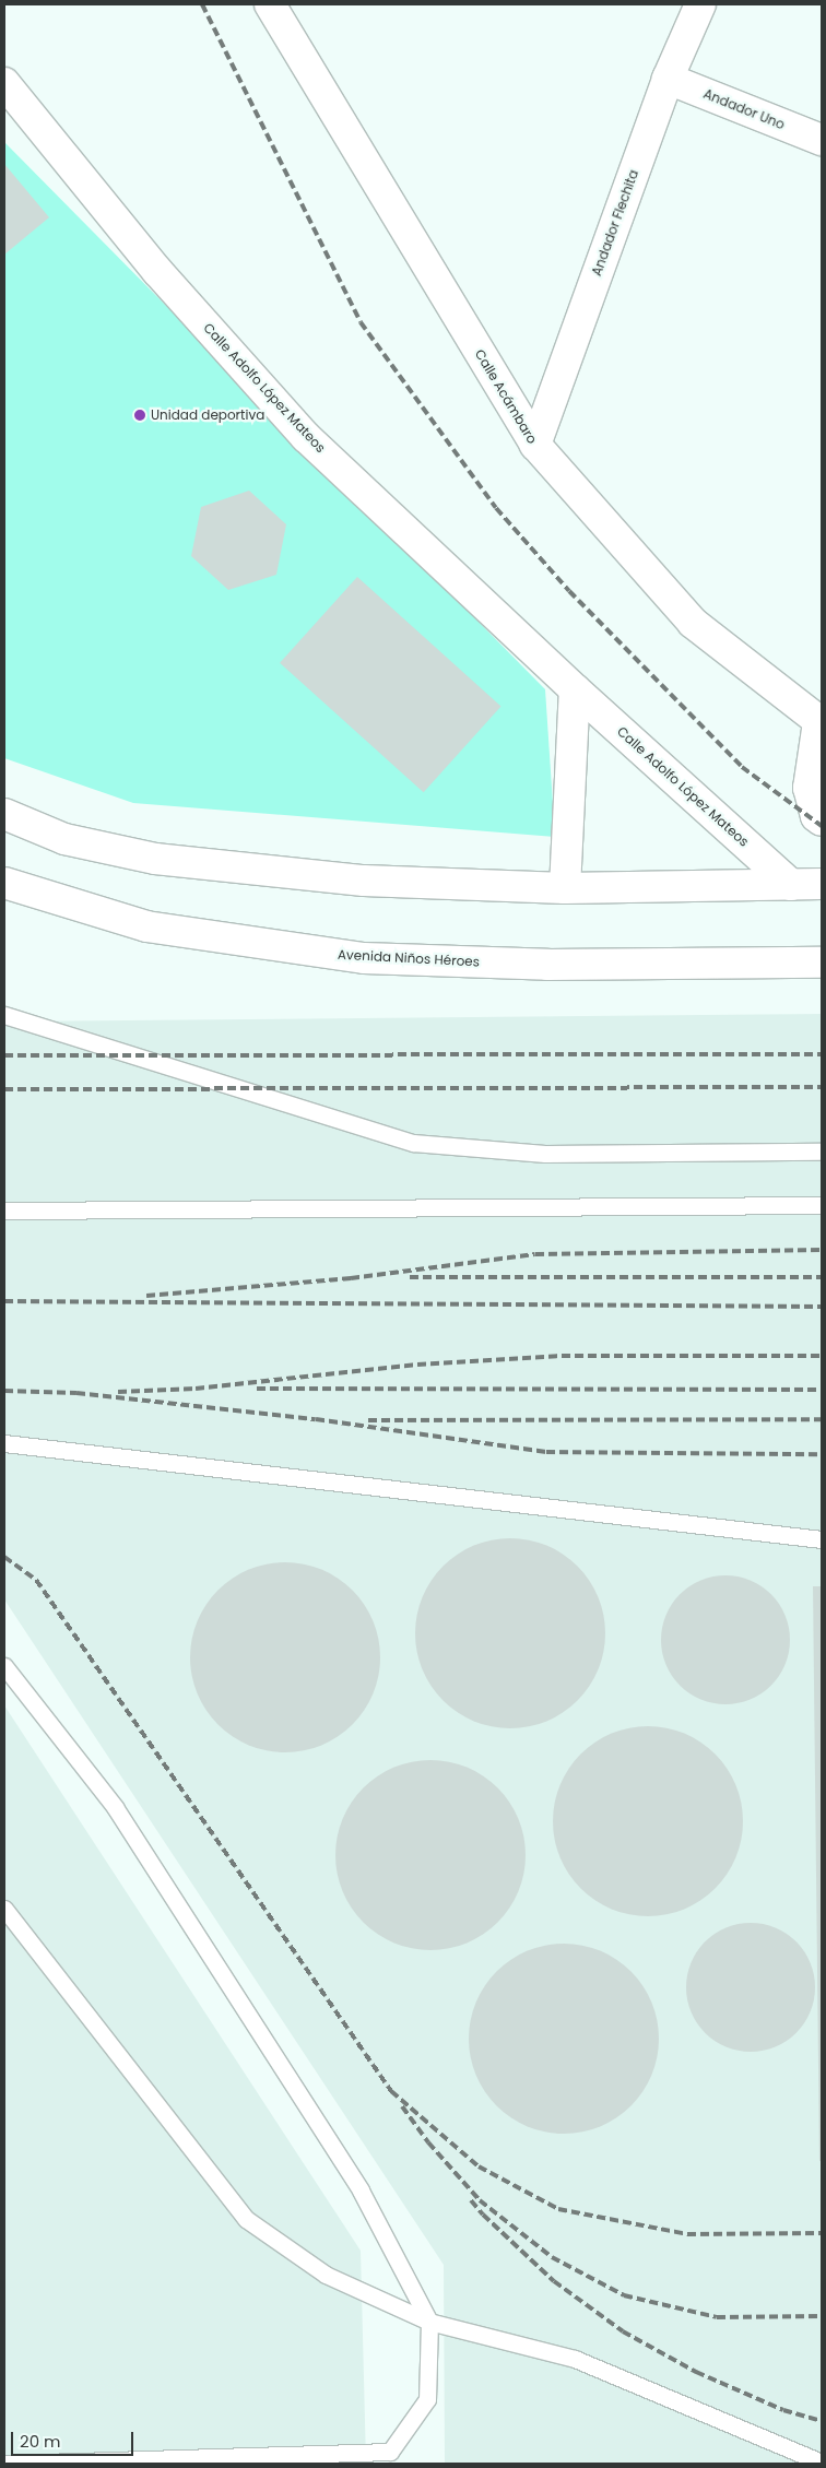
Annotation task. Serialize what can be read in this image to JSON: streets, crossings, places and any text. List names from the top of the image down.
{
  "streets": {
    "street": [
      "Andador Uno",
      "Andador Flechita",
      "Calle Adolfo López Mateos",
      "Calle Acámbaro",
      "Avenida Niños Héroes"
    ]
  },
  "crossings": [
    ["Andador Uno", "Andador Flechita"],
    ["Andador Flechita", "Calle Acámbaro"]
  ],
  "places": ["Unidad deportiva"],
  "scale_bar": "20 m"
}
